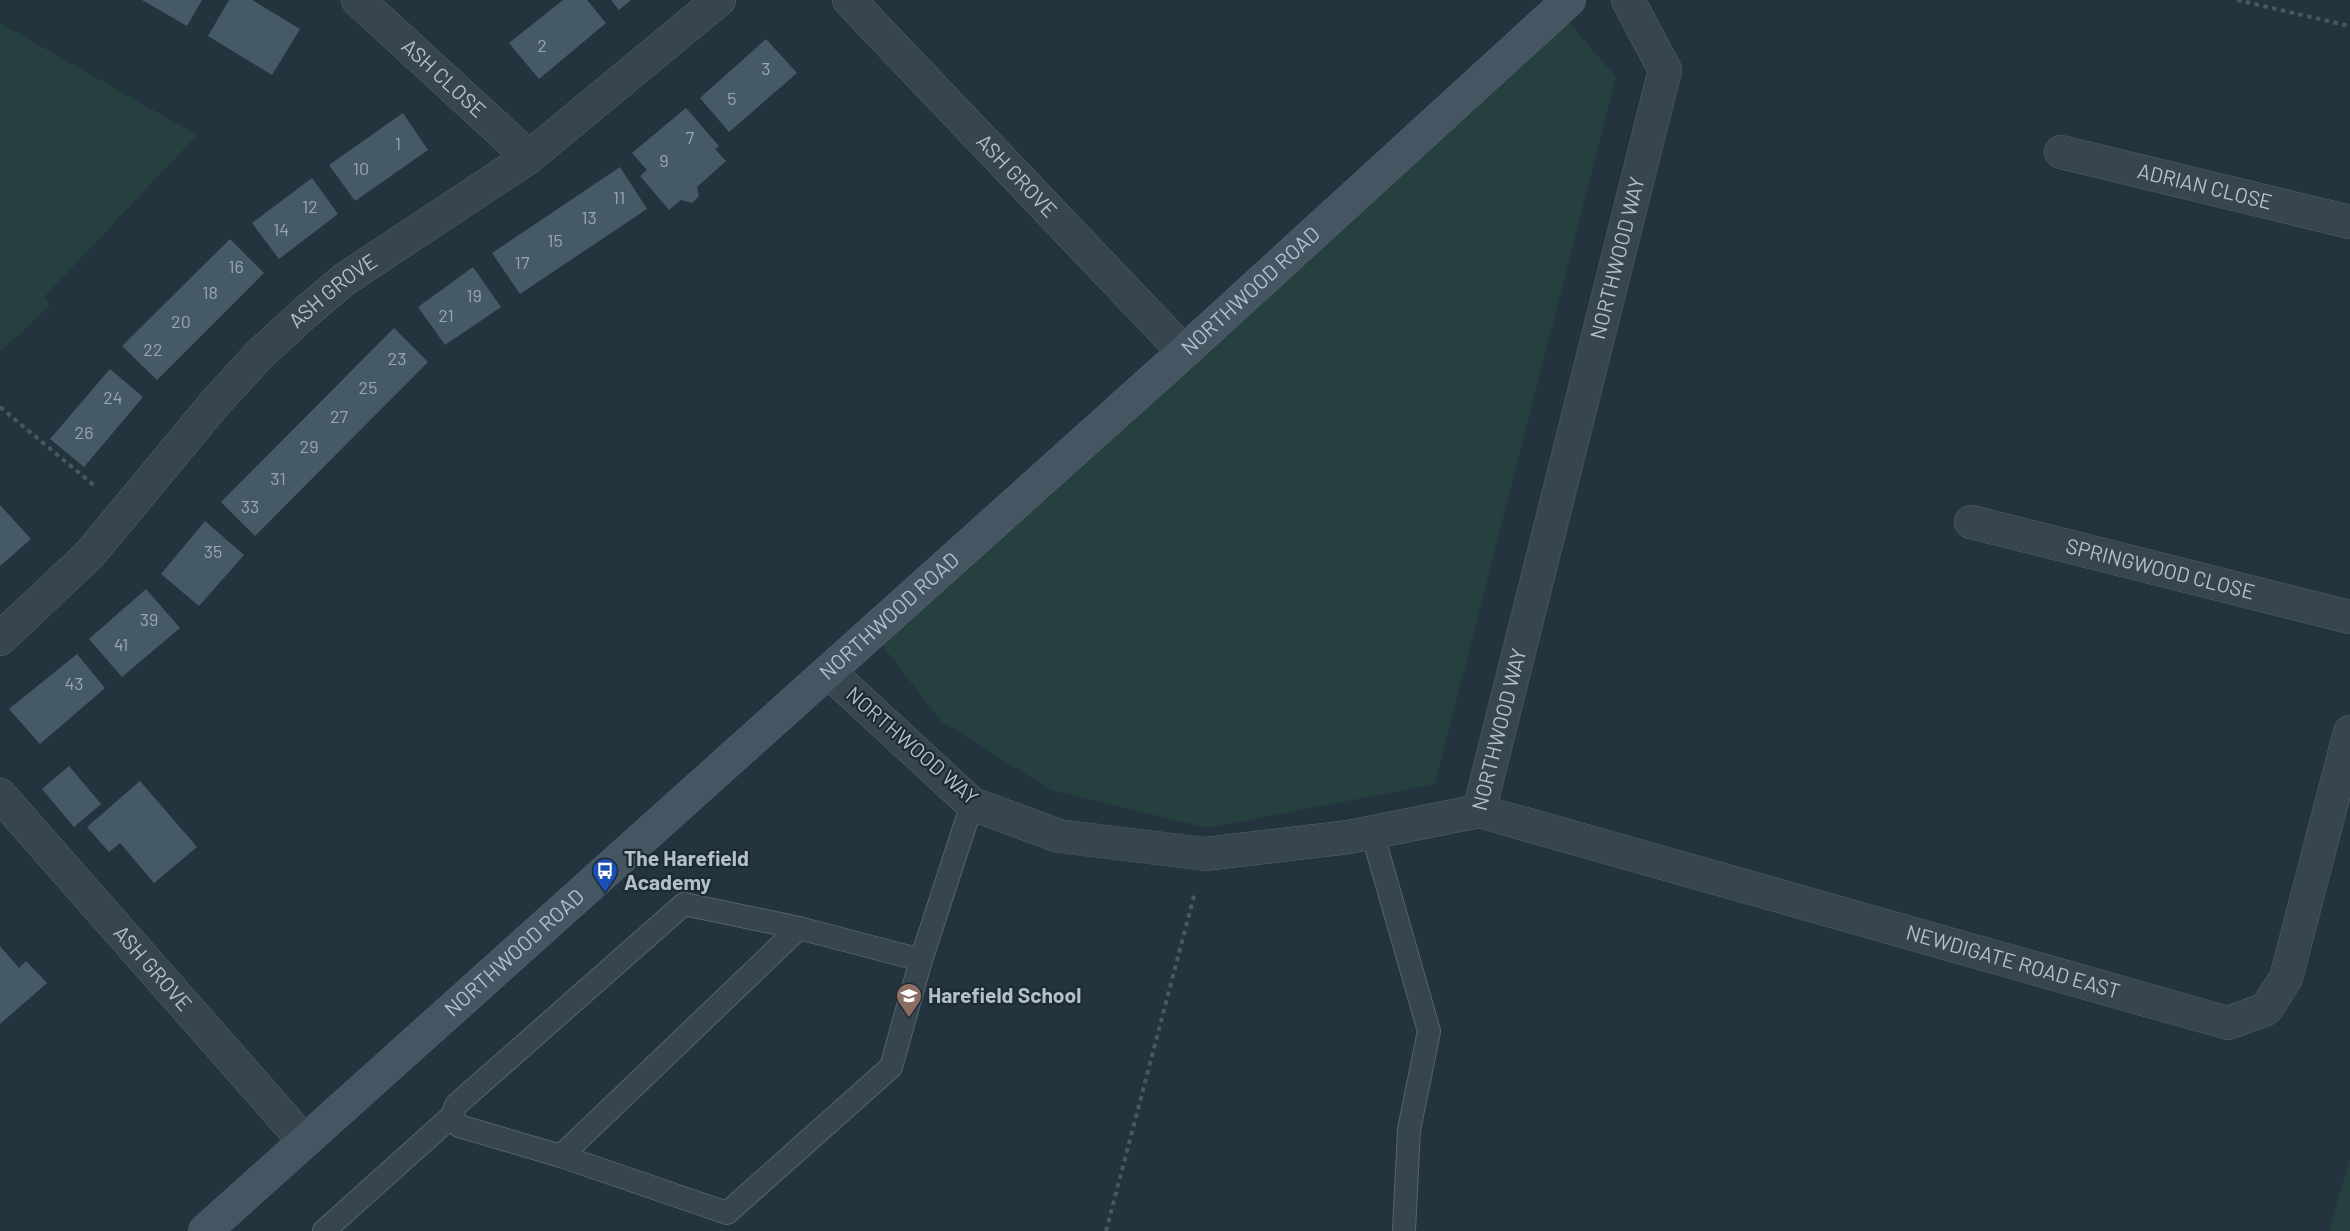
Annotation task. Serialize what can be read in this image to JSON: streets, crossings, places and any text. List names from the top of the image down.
{
  "streets": {
    "street": [
      "ASH CLOSE",
      "ASH GROVE",
      "ADRIAN CLOSE",
      "NORTHWOOD WAY",
      "NORTHWOOD ROAD",
      "SPRINGWOOD CLOSE",
      "NEWDIGATE ROAD EAST"
    ]
  },
  "crossings": [
    ["ASH CLOSE", "ASH GROVE"],
    ["ASH GROVE", "NORTHWOOD ROAD"],
    ["NORTHWOOD WAY", "NORTHWOOD ROAD"],
    ["NORTHWOOD WAY", "NEWDIGATE ROAD EAST"]
  ],
  "places": {
    "bus stop": ["The Harefield Academy"],
    "school or university": ["Harefield School"]
  },
  "house_numbers": [
    "2",
    "3",
    "5",
    "7",
    "1",
    "9",
    "10",
    "11",
    "12",
    "13",
    "14",
    "15",
    "17",
    "16",
    "18",
    "19",
    "21",
    "20",
    "22",
    "23",
    "25",
    "24",
    "27",
    "26",
    "29",
    "31",
    "33",
    "35",
    "39",
    "41",
    "43"
  ]
}
